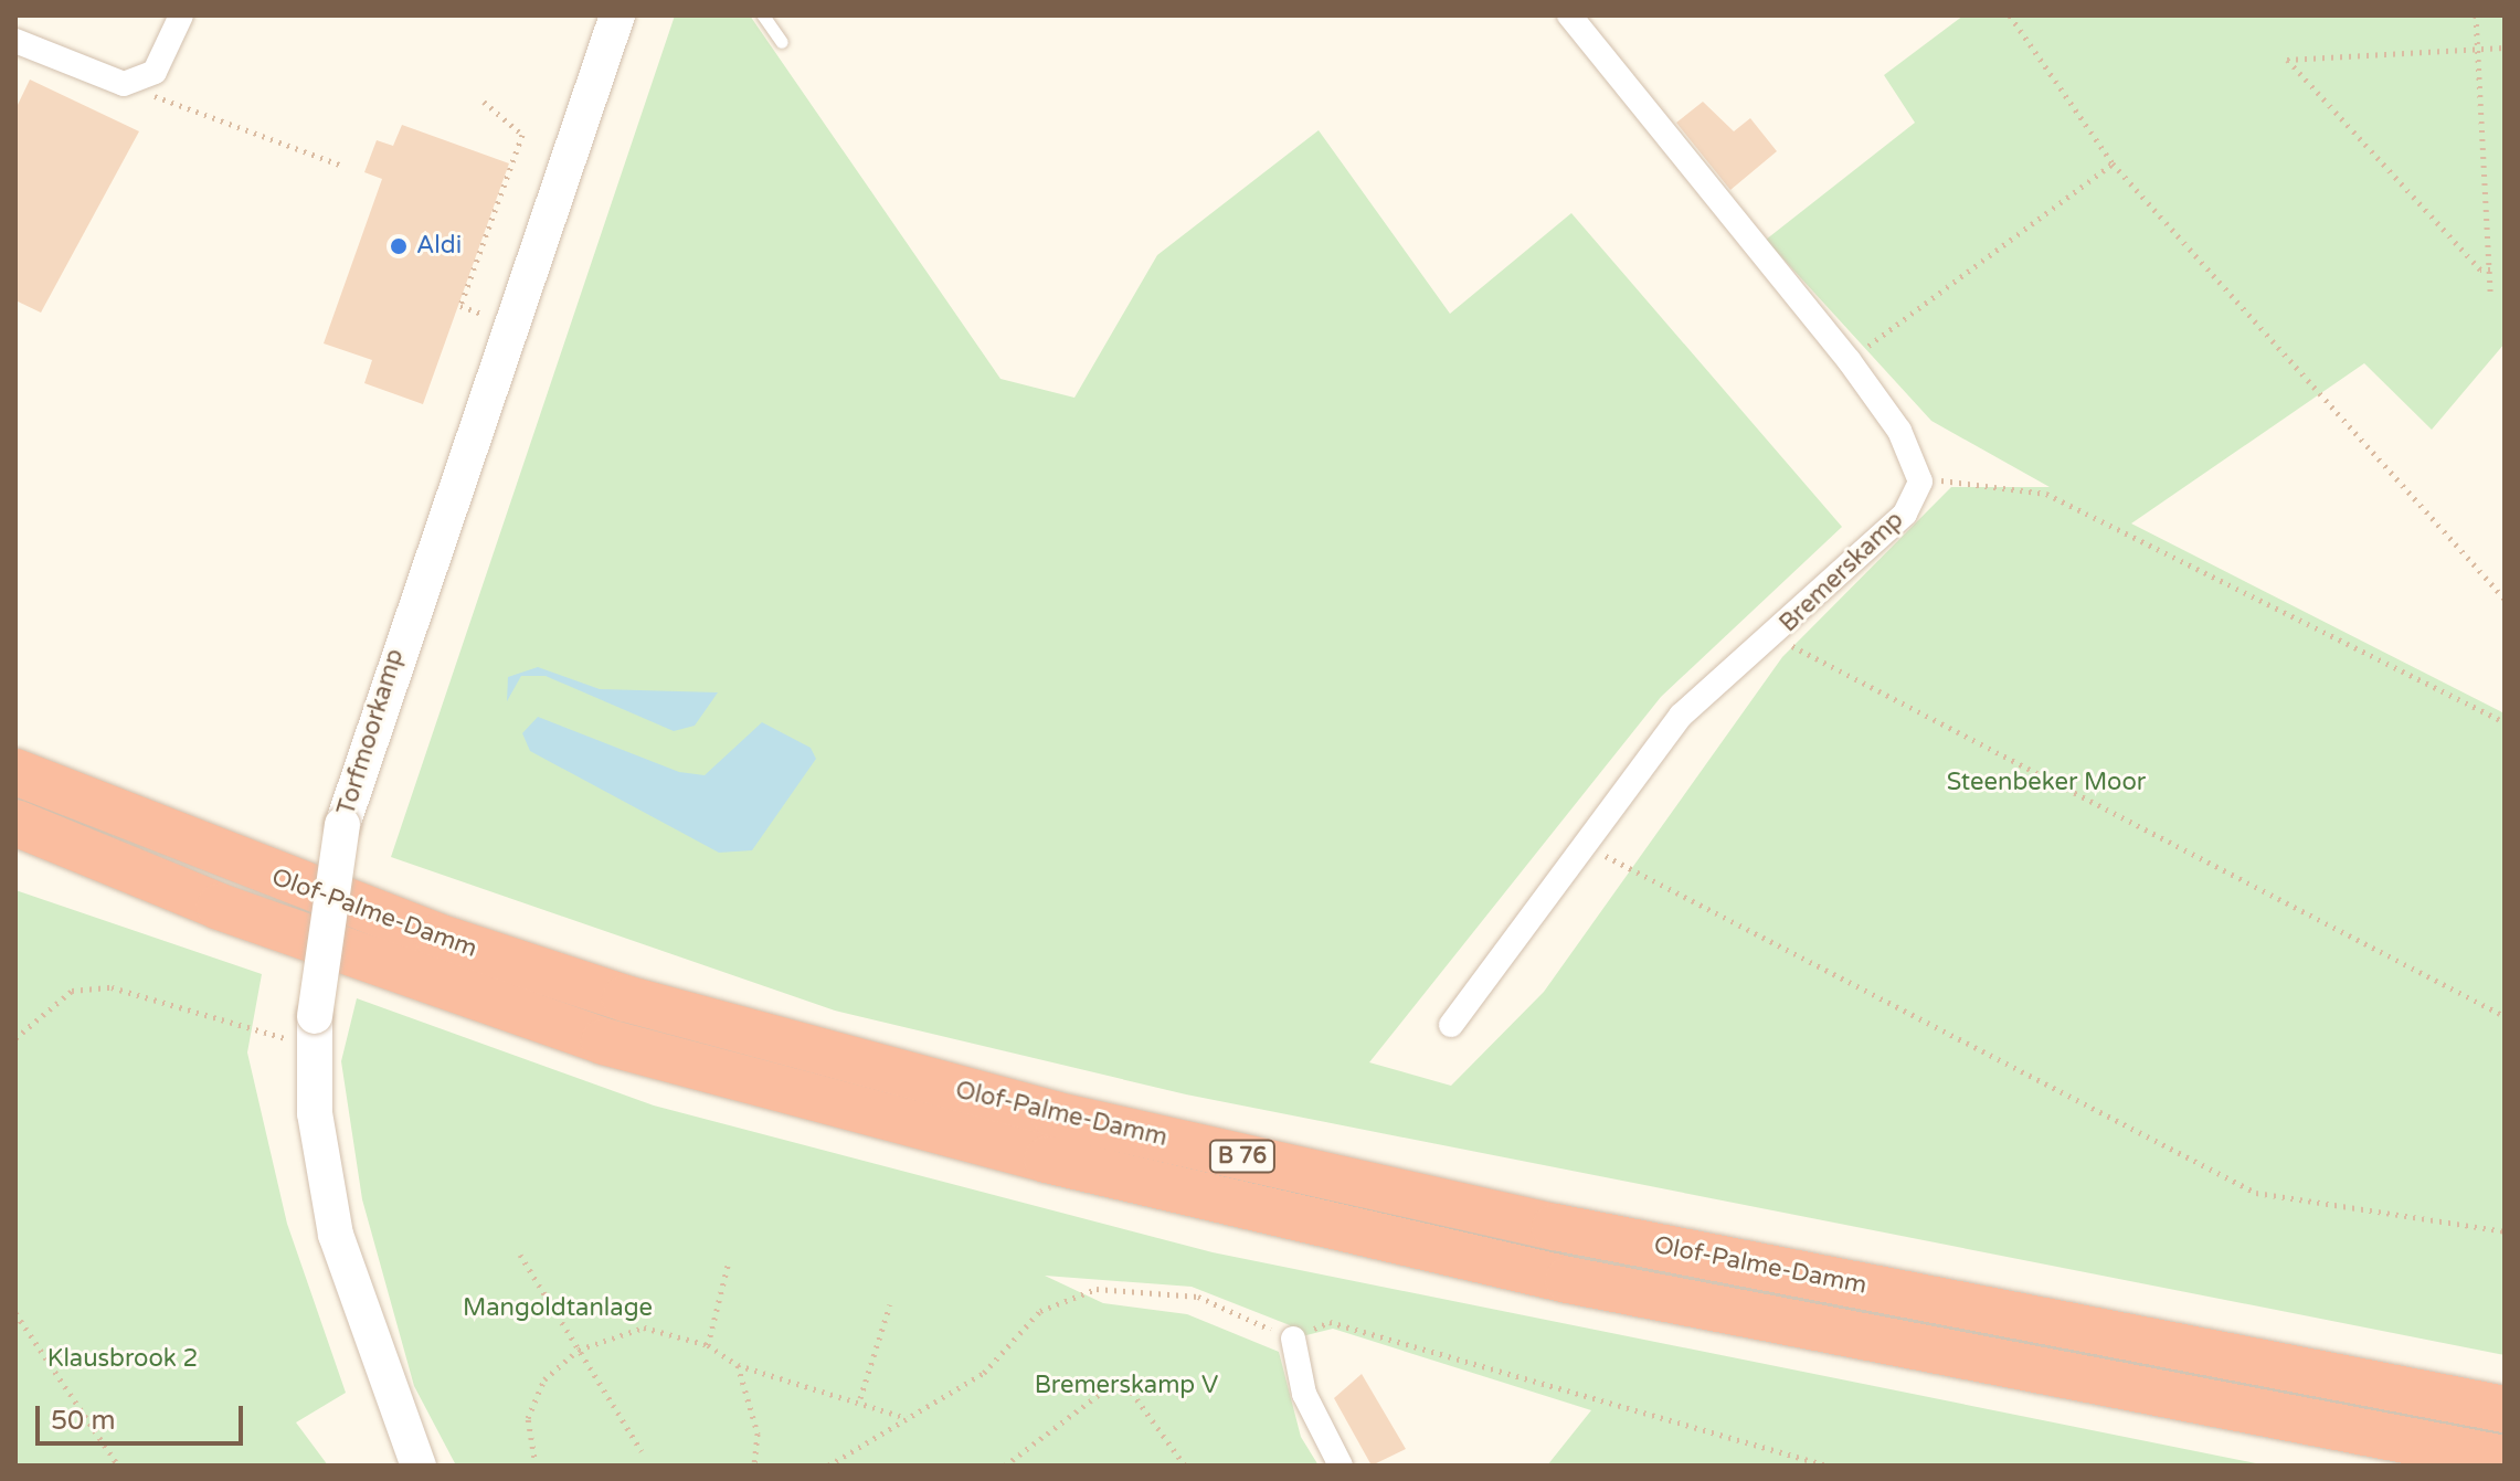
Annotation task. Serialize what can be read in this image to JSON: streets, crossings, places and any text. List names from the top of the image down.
{
  "streets": {
    "highway": ["Olof-Palme-Damm", "B 76"],
    "street": ["Bremerskamp", "Torfmoorkamp"]
  },
  "parks": [
    "Steenbeker Moor",
    "Mangoldtanlage",
    "Klausbrook 2",
    "Bremerskamp V"
  ],
  "places": ["Aldi"],
  "scale_bar": "50 m"
}
